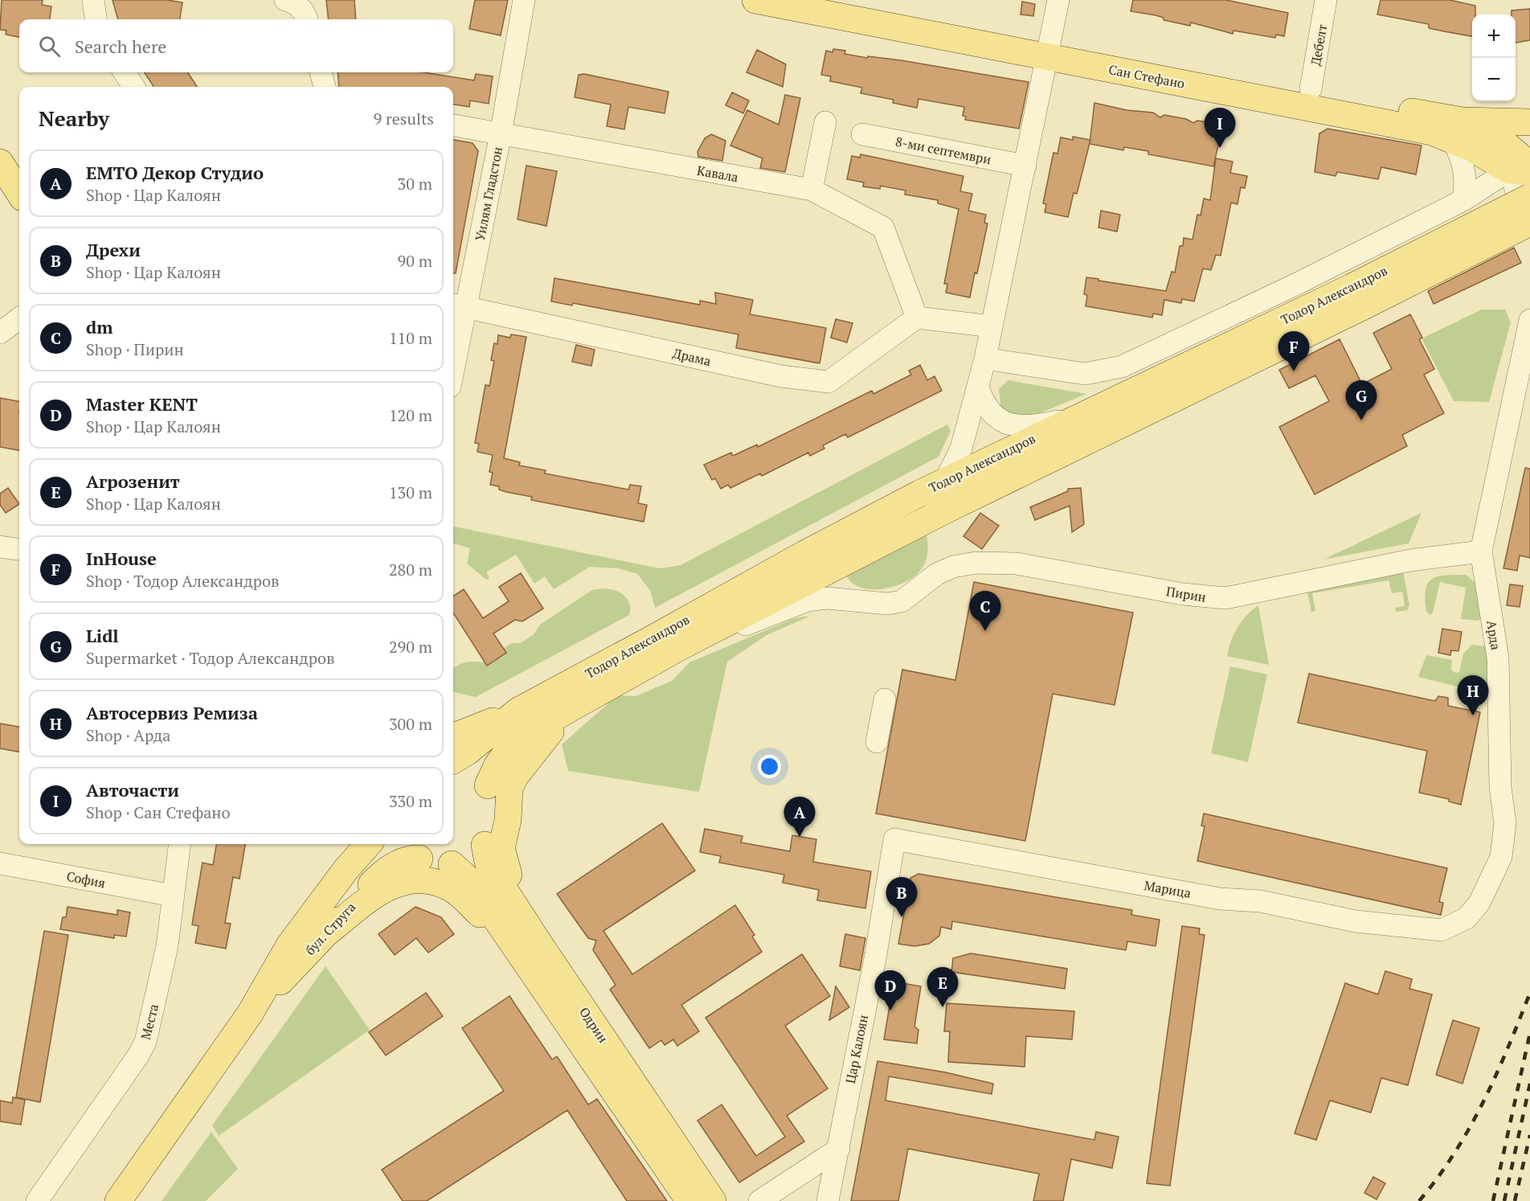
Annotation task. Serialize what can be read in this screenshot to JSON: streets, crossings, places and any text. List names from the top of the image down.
{
  "streets": {
    "main road": [
      "Сан Стефано",
      "Тодор Александров",
      "бул. Струга",
      "Одрин"
    ],
    "street": [
      "Дебелт",
      "8-ми септември",
      "Кавала",
      "Уилям Гладстон",
      "Драма",
      "Пирин",
      "Арда",
      "София",
      "Марица",
      "Места",
      "Цар Калоян"
    ]
  },
  "crossings": [
    ["Дебелт", "Сан Стефано"],
    ["Кавала", "Уилям Гладстон"],
    ["Кавала", "Драма"],
    ["Уилям Гладстон", "Драма"],
    ["Тодор Александров", "Пирин"],
    ["Пирин", "Арда"],
    ["Арда", "Марица"],
    ["София", "Места"],
    ["Марица", "Цар Калоян"]
  ],
  "page": {
    "map_buttons": ["+", "−"],
    "search": "Search here",
    "heading": ["Nearby", "9 results"],
    "pins": [
      "I",
      "F",
      "G",
      "C",
      "H",
      "A",
      "B",
      "E",
      "D"
    ],
    "list": [
      {
        "mark": "A",
        "name": "ЕМТО Декор Студио",
        "note": "Shop · Цар Калоян",
        "value": "30 m"
      },
      {
        "mark": "B",
        "name": "Дрехи",
        "note": "Shop · Цар Калоян",
        "value": "90 m"
      },
      {
        "mark": "C",
        "name": "dm",
        "note": "Shop · Пирин",
        "value": "110 m"
      },
      {
        "mark": "D",
        "name": "Master KENT",
        "note": "Shop · Цар Калоян",
        "value": "120 m"
      },
      {
        "mark": "E",
        "name": "Агрозенит",
        "note": "Shop · Цар Калоян",
        "value": "130 m"
      },
      {
        "mark": "F",
        "name": "InHouse",
        "note": "Shop · Тодор Александров",
        "value": "280 m"
      },
      {
        "mark": "G",
        "name": "Lidl",
        "note": "Supermarket · Тодор Александров",
        "value": "290 m"
      },
      {
        "mark": "H",
        "name": "Автосервиз Ремиза",
        "note": "Shop · Арда",
        "value": "300 m"
      },
      {
        "mark": "I",
        "name": "Авточасти",
        "note": "Shop · Сан Стефано",
        "value": "330 m"
      }
    ]
  }
}
